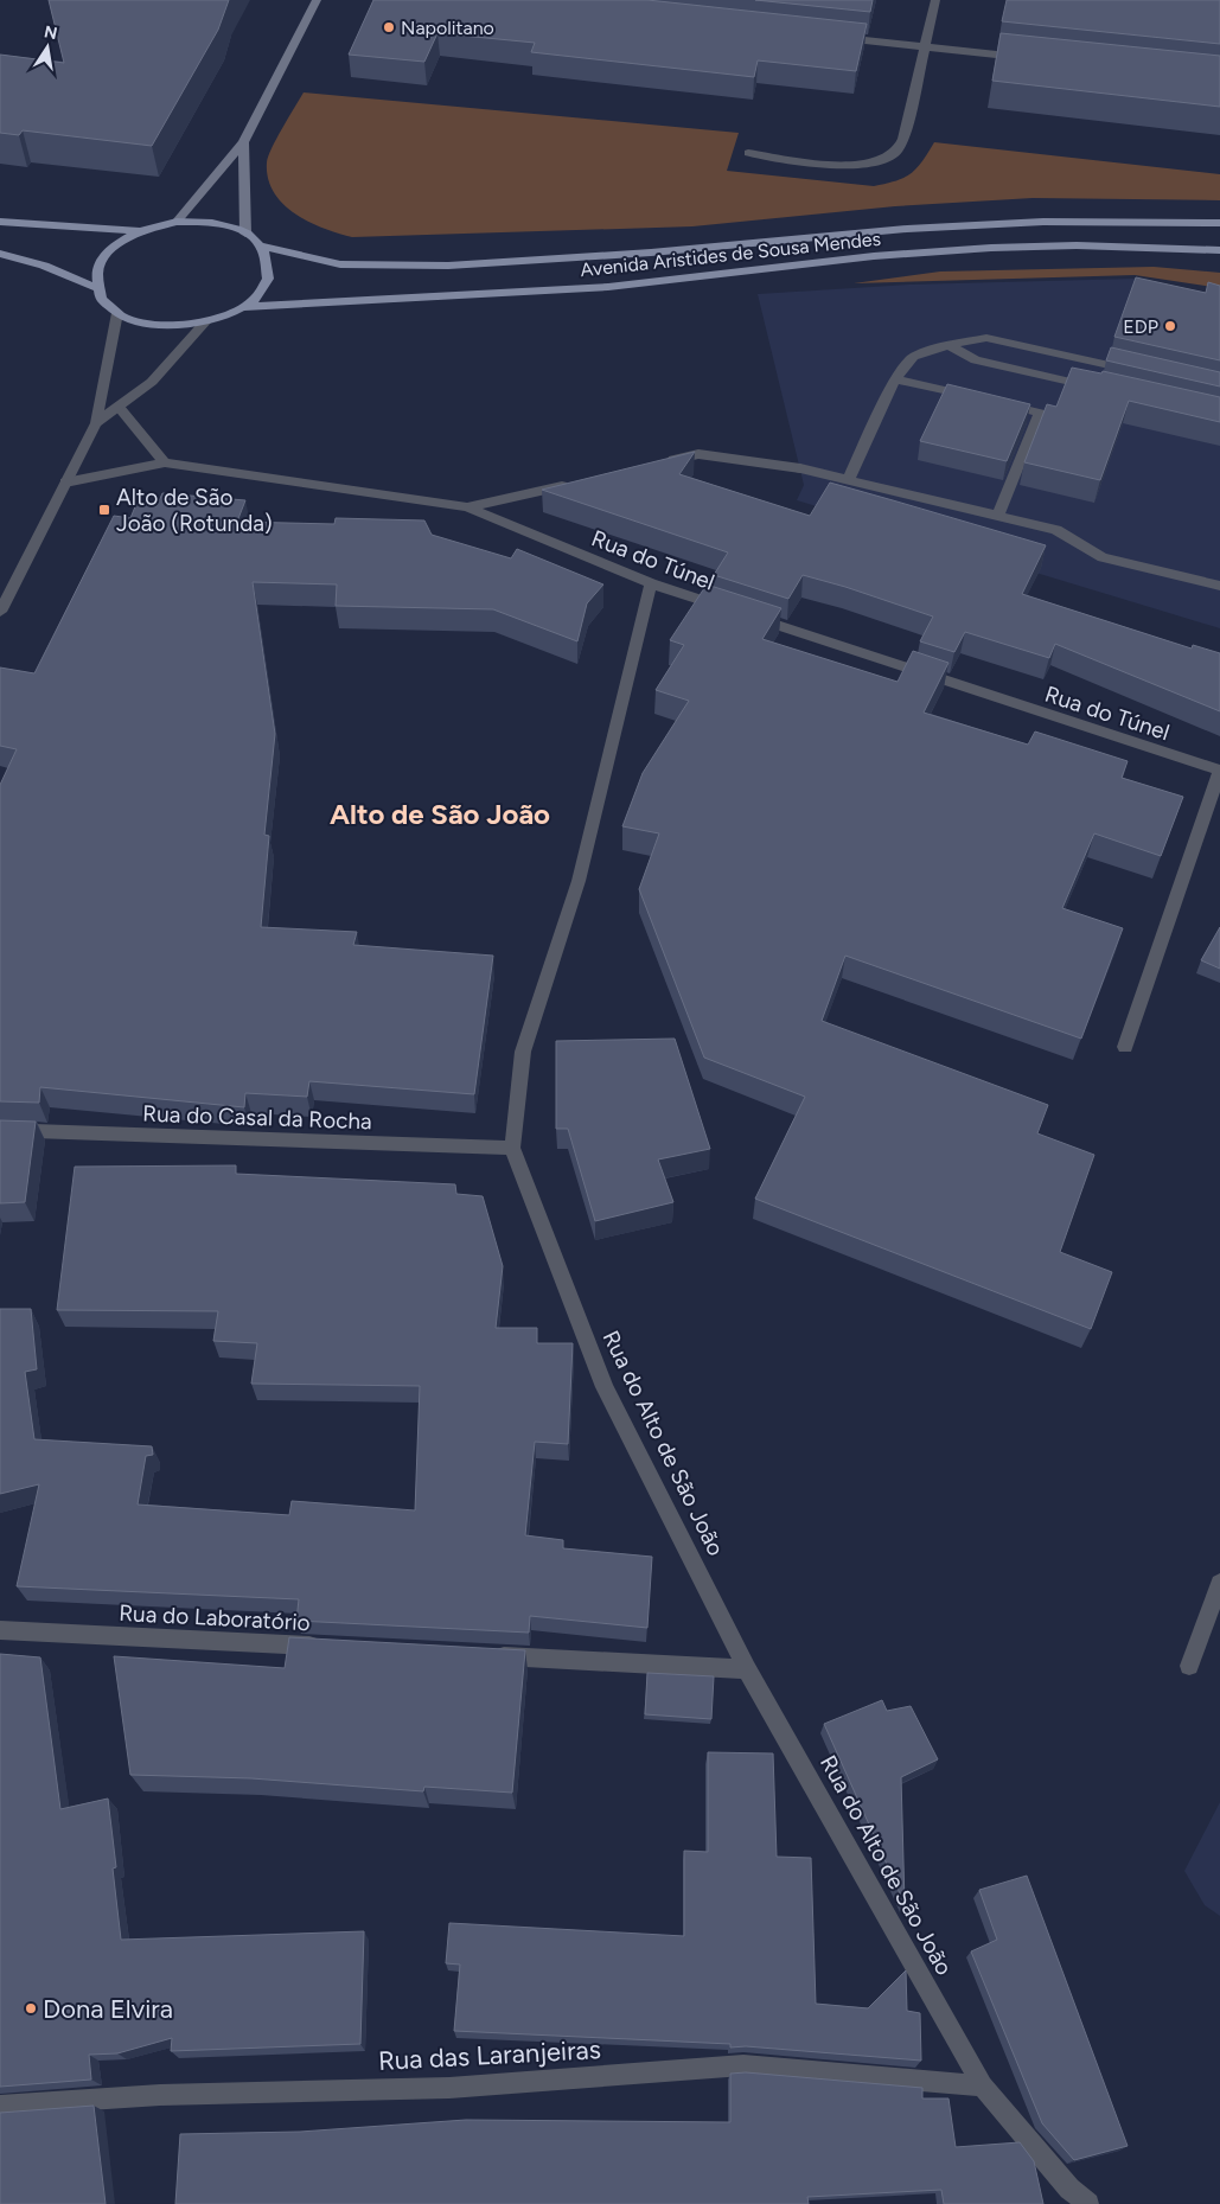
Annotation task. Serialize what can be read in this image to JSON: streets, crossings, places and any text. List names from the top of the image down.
{
  "streets": {
    "main road": ["Avenida Aristides de Sousa Mendes"],
    "street": [
      "Rua do Túnel",
      "Rua do Casal da Rocha",
      "Rua do Alto de São João",
      "Rua do Laboratório",
      "Rua das Laranjeiras"
    ]
  },
  "crossings": [
    ["Rua do Túnel", "Rua do Alto de São João"],
    ["Rua do Casal da Rocha", "Rua do Alto de São João"],
    ["Rua do Alto de São João", "Rua das Laranjeiras"]
  ],
  "districts": ["Alto de São João"],
  "places": {
    "other": ["Napolitano", "EDP", "Dona Elvira"],
    "transit": ["Alto de São João (Rotunda)"]
  },
  "north": "top"
}
